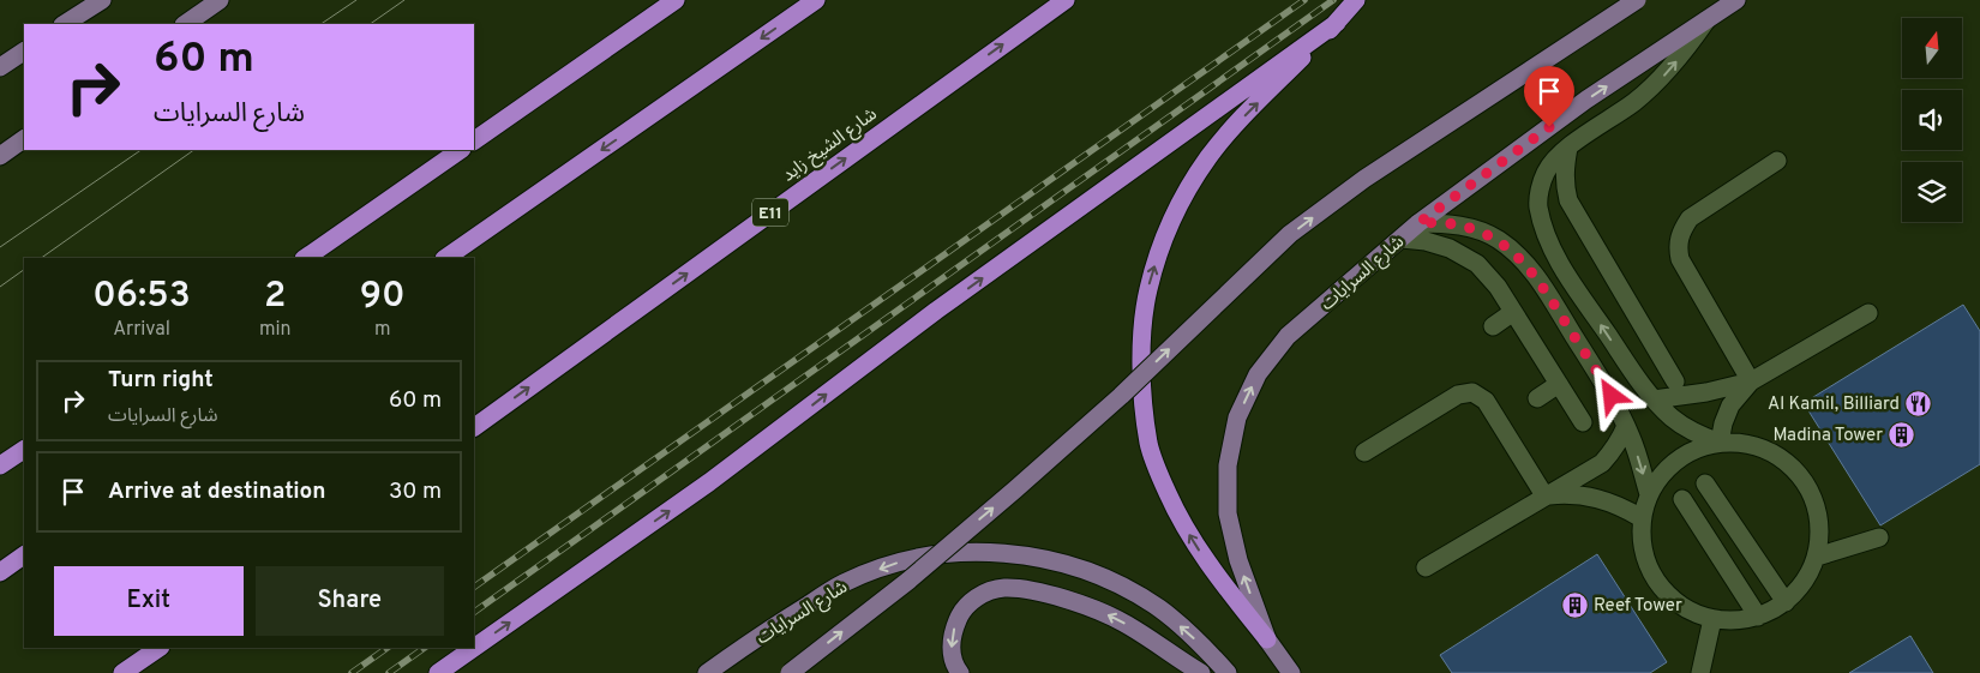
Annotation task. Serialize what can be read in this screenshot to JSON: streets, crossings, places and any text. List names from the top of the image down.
{
  "streets": {
    "highway": ["شارع الشيخ زايد", "E11"],
    "main road": ["شارع السرايات"]
  },
  "places": {
    "restaurant": ["Al Kamil, Billiard"],
    "building": ["Madina Tower", "Reef Tower"]
  },
  "north": "top",
  "page": {
    "turn": ["60 m", "شارع السرايات"],
    "eta": [
      "06:53",
      "Arrival",
      "2",
      "min",
      "90",
      "m"
    ],
    "list": [
      {
        "name": "Turn right",
        "note": "شارع السرايات",
        "value": "60 m"
      },
      {
        "name": "Arrive at destination",
        "value": "30 m"
      }
    ],
    "buttons": ["Exit", "Share"]
  }
}
